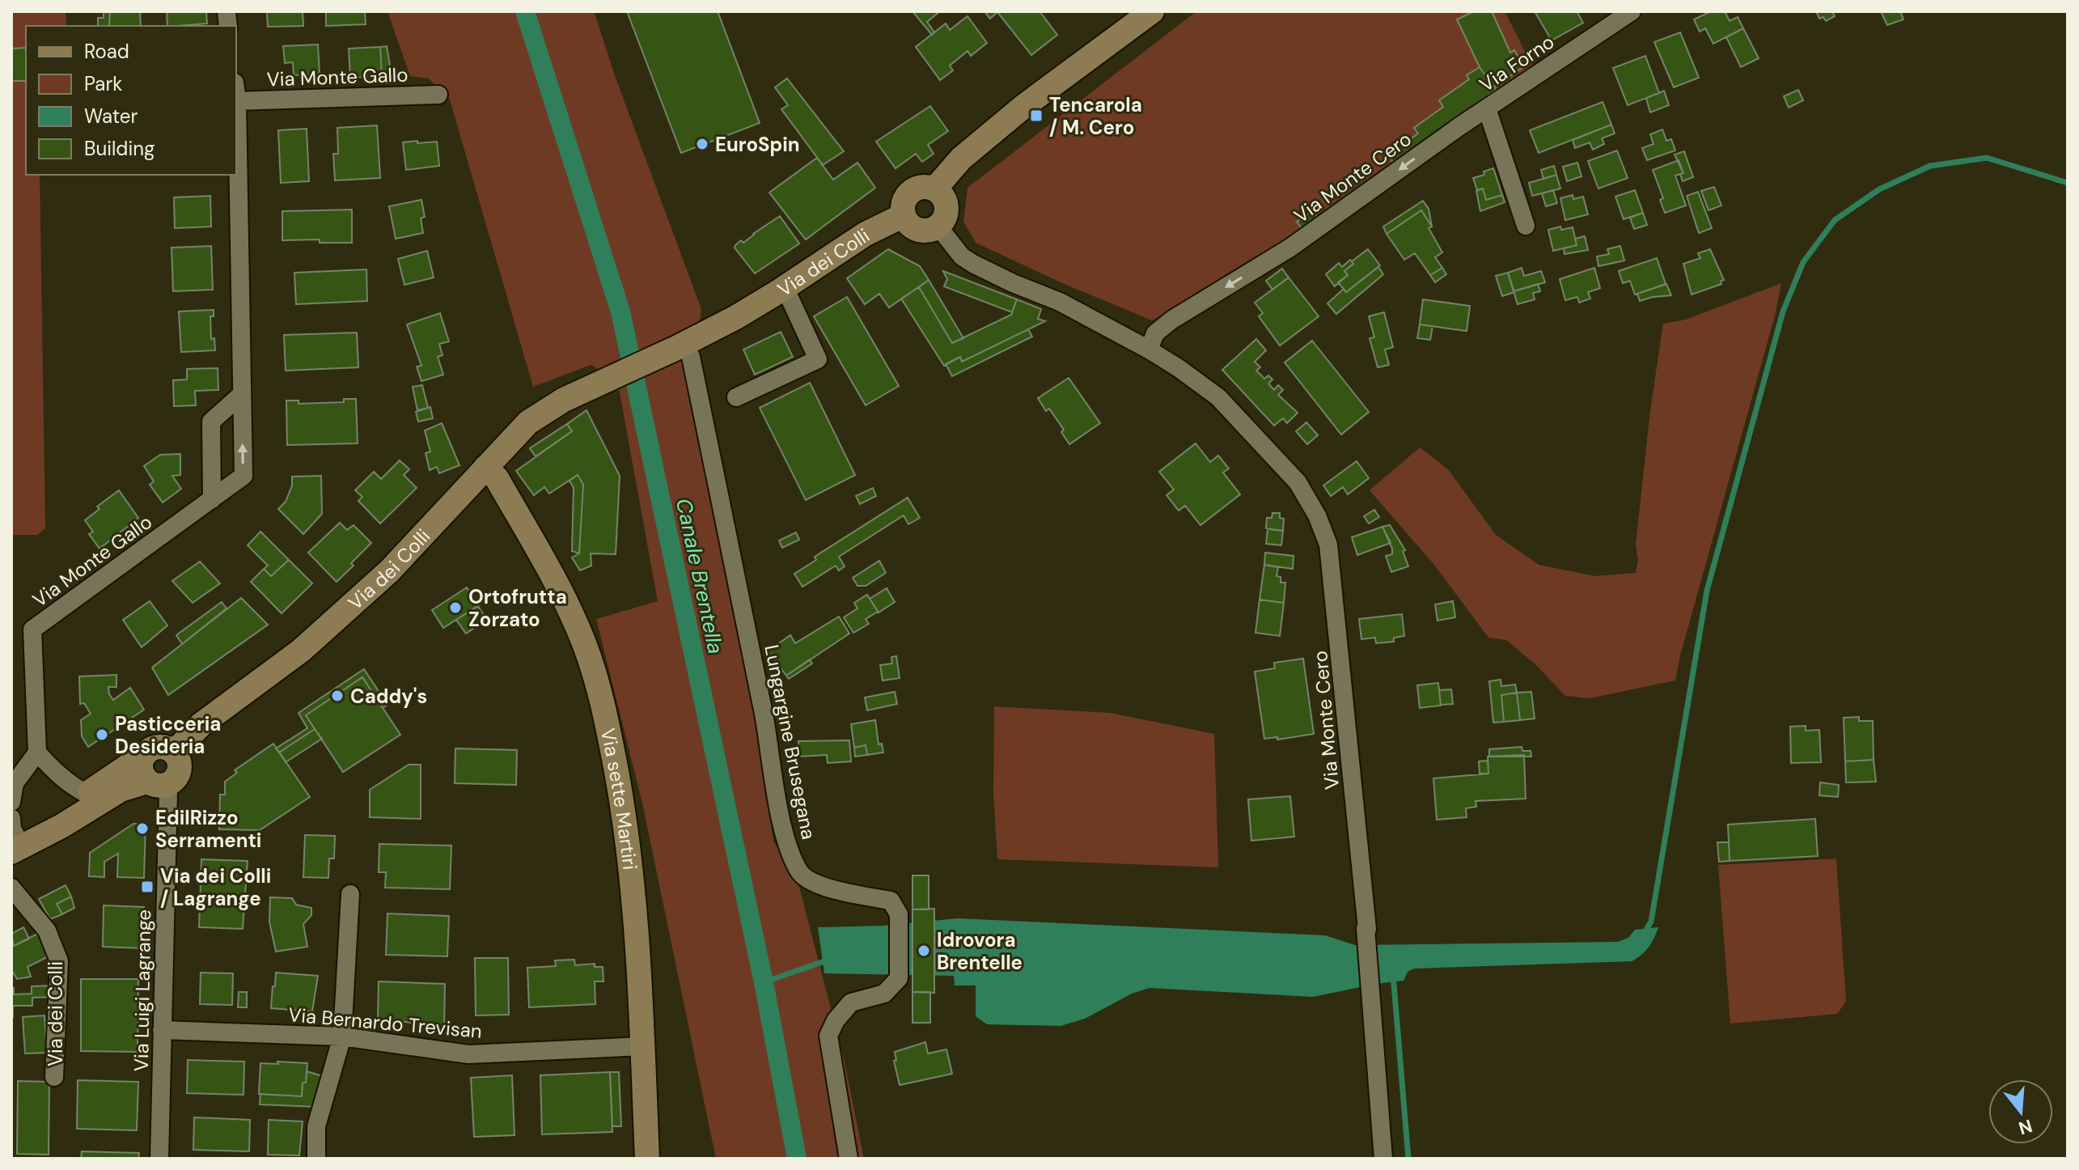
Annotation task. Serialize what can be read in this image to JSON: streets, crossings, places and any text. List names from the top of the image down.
{
  "streets": {
    "main road": ["Via dei Colli", "Via sette Martiri"],
    "street": [
      "Via Forno",
      "Via Monte Gallo",
      "Via Monte Cero",
      "Lungargine Brusegana",
      "Via Luigi Lagrange",
      "Via Bernardo Trevisan"
    ]
  },
  "crossings": [
    ["Via Forno", "Via Monte Cero"],
    ["Via Monte Cero", "Via dei Colli"],
    ["Via dei Colli", "Lungargine Brusegana"],
    ["Via dei Colli", "Via sette Martiri"],
    ["Via dei Colli", "Via Luigi Lagrange"],
    ["Via sette Martiri", "Via Bernardo Trevisan"],
    ["Via Luigi Lagrange", "Via Bernardo Trevisan"]
  ],
  "water": ["Canale Brentella"],
  "places": {
    "transit": ["Tencarola / M. Cero", "Via dei Colli / Lagrange"],
    "other": [
      "EuroSpin",
      "Ortofrutta Zorzato",
      "Caddy's",
      "Pasticceria Desideria",
      "EdilRizzo Serramenti",
      "Idrovora Brentelle"
    ]
  },
  "legend": [
    "Road",
    "Park",
    "Water",
    "Building"
  ],
  "north": "bottom"
}
